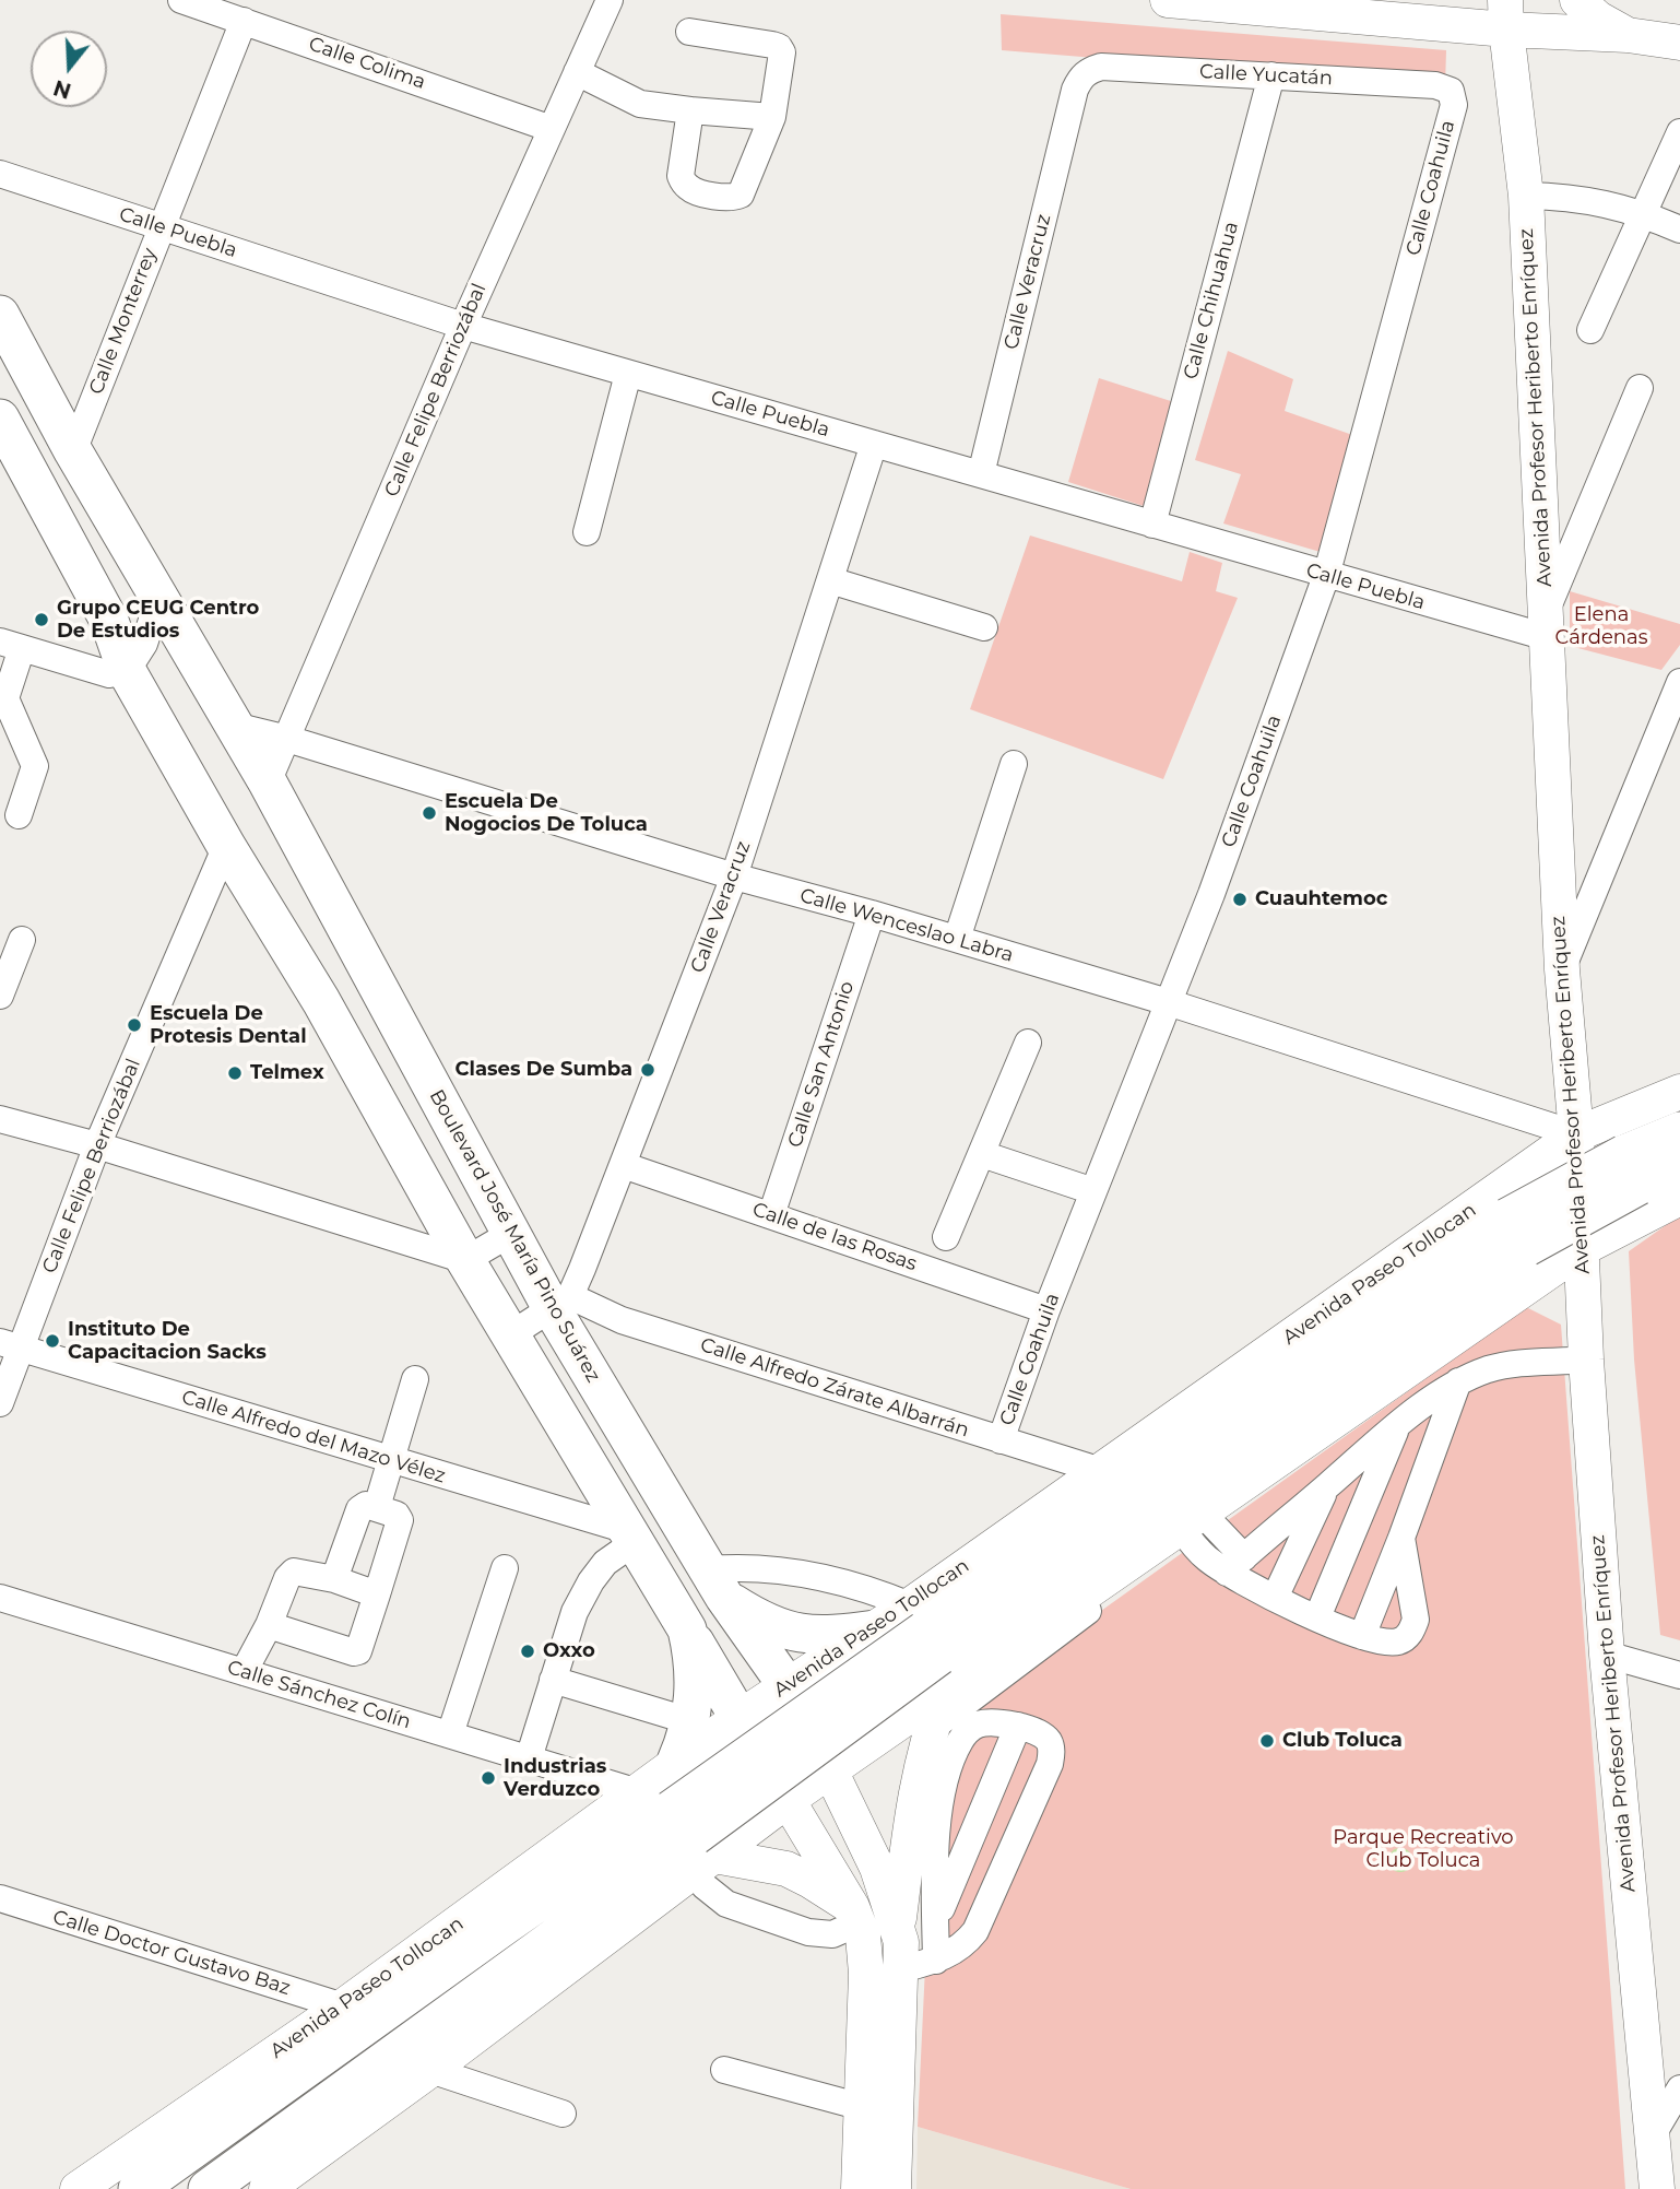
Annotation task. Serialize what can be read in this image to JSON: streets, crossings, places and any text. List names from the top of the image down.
{
  "streets": {
    "highway": ["Boulevard José María Pino Suárez", "Avenida Paseo Tollocan"],
    "main road": ["Avenida Profesor Heriberto Enríquez"],
    "street": [
      "Calle Colima",
      "Calle Yucatán",
      "Calle Coahuila",
      "Calle Puebla",
      "Calle Veracruz",
      "Calle Chihuahua",
      "Calle Monterrey",
      "Calle Felipe Berriozábal",
      "Calle Wenceslao Labra",
      "Calle San Antonio",
      "Calle de las Rosas",
      "Calle Alfredo Zárate Albarrán",
      "Calle Alfredo del Mazo Vélez",
      "Calle Sánchez Colín",
      "Calle Doctor Gustavo Baz"
    ]
  },
  "crossings": [
    ["Calle Colima", "Calle Monterrey"],
    ["Calle Colima", "Calle Felipe Berriozábal"],
    ["Calle Yucatán", "Calle Coahuila"],
    ["Calle Yucatán", "Calle Veracruz"],
    ["Calle Yucatán", "Calle Chihuahua"],
    ["Calle Coahuila", "Calle Puebla"],
    ["Calle Coahuila", "Calle Wenceslao Labra"],
    ["Calle Coahuila", "Calle de las Rosas"],
    ["Calle Coahuila", "Calle Alfredo Zárate Albarrán"],
    ["Calle Puebla", "Calle Veracruz"],
    ["Calle Puebla", "Calle Chihuahua"],
    ["Calle Puebla", "Calle Monterrey"],
    ["Calle Puebla", "Calle Felipe Berriozábal"],
    ["Calle Puebla", "Avenida Profesor Heriberto Enríquez"],
    ["Calle Veracruz", "Calle Wenceslao Labra"],
    ["Calle Veracruz", "Boulevard José María Pino Suárez"],
    ["Calle Veracruz", "Calle de las Rosas"],
    ["Calle Veracruz", "Calle Alfredo Zárate Albarrán"],
    ["Calle Monterrey", "Boulevard José María Pino Suárez"],
    ["Calle Felipe Berriozábal", "Calle Wenceslao Labra"],
    ["Calle Felipe Berriozábal", "Boulevard José María Pino Suárez"],
    ["Calle Felipe Berriozábal", "Calle Alfredo del Mazo Vélez"],
    ["Avenida Profesor Heriberto Enríquez", "Calle Wenceslao Labra"],
    ["Avenida Profesor Heriberto Enríquez", "Avenida Paseo Tollocan"],
    ["Calle Wenceslao Labra", "Calle San Antonio"],
    ["Calle Wenceslao Labra", "Boulevard José María Pino Suárez"],
    ["Calle Wenceslao Labra", "Avenida Paseo Tollocan"],
    ["Calle San Antonio", "Calle de las Rosas"],
    ["Boulevard José María Pino Suárez", "Avenida Paseo Tollocan"],
    ["Boulevard José María Pino Suárez", "Calle Alfredo Zárate Albarrán"],
    ["Avenida Paseo Tollocan", "Calle Alfredo Zárate Albarrán"],
    ["Avenida Paseo Tollocan", "Calle Sánchez Colín"],
    ["Avenida Paseo Tollocan", "Calle Doctor Gustavo Baz"]
  ],
  "parks": ["Elena Cárdenas", "Parque Recreativo Club Toluca"],
  "places": [
    "Grupo CEUG Centro De Estudios",
    "Escuela De Nogocios De Toluca",
    "Cuauhtemoc",
    "Escuela De Protesis Dental",
    "Clases De Sumba",
    "Telmex",
    "Instituto De Capacitacion Sacks",
    "Oxxo",
    "Club Toluca",
    "Industrias Verduzco"
  ],
  "north": "bottom"
}
